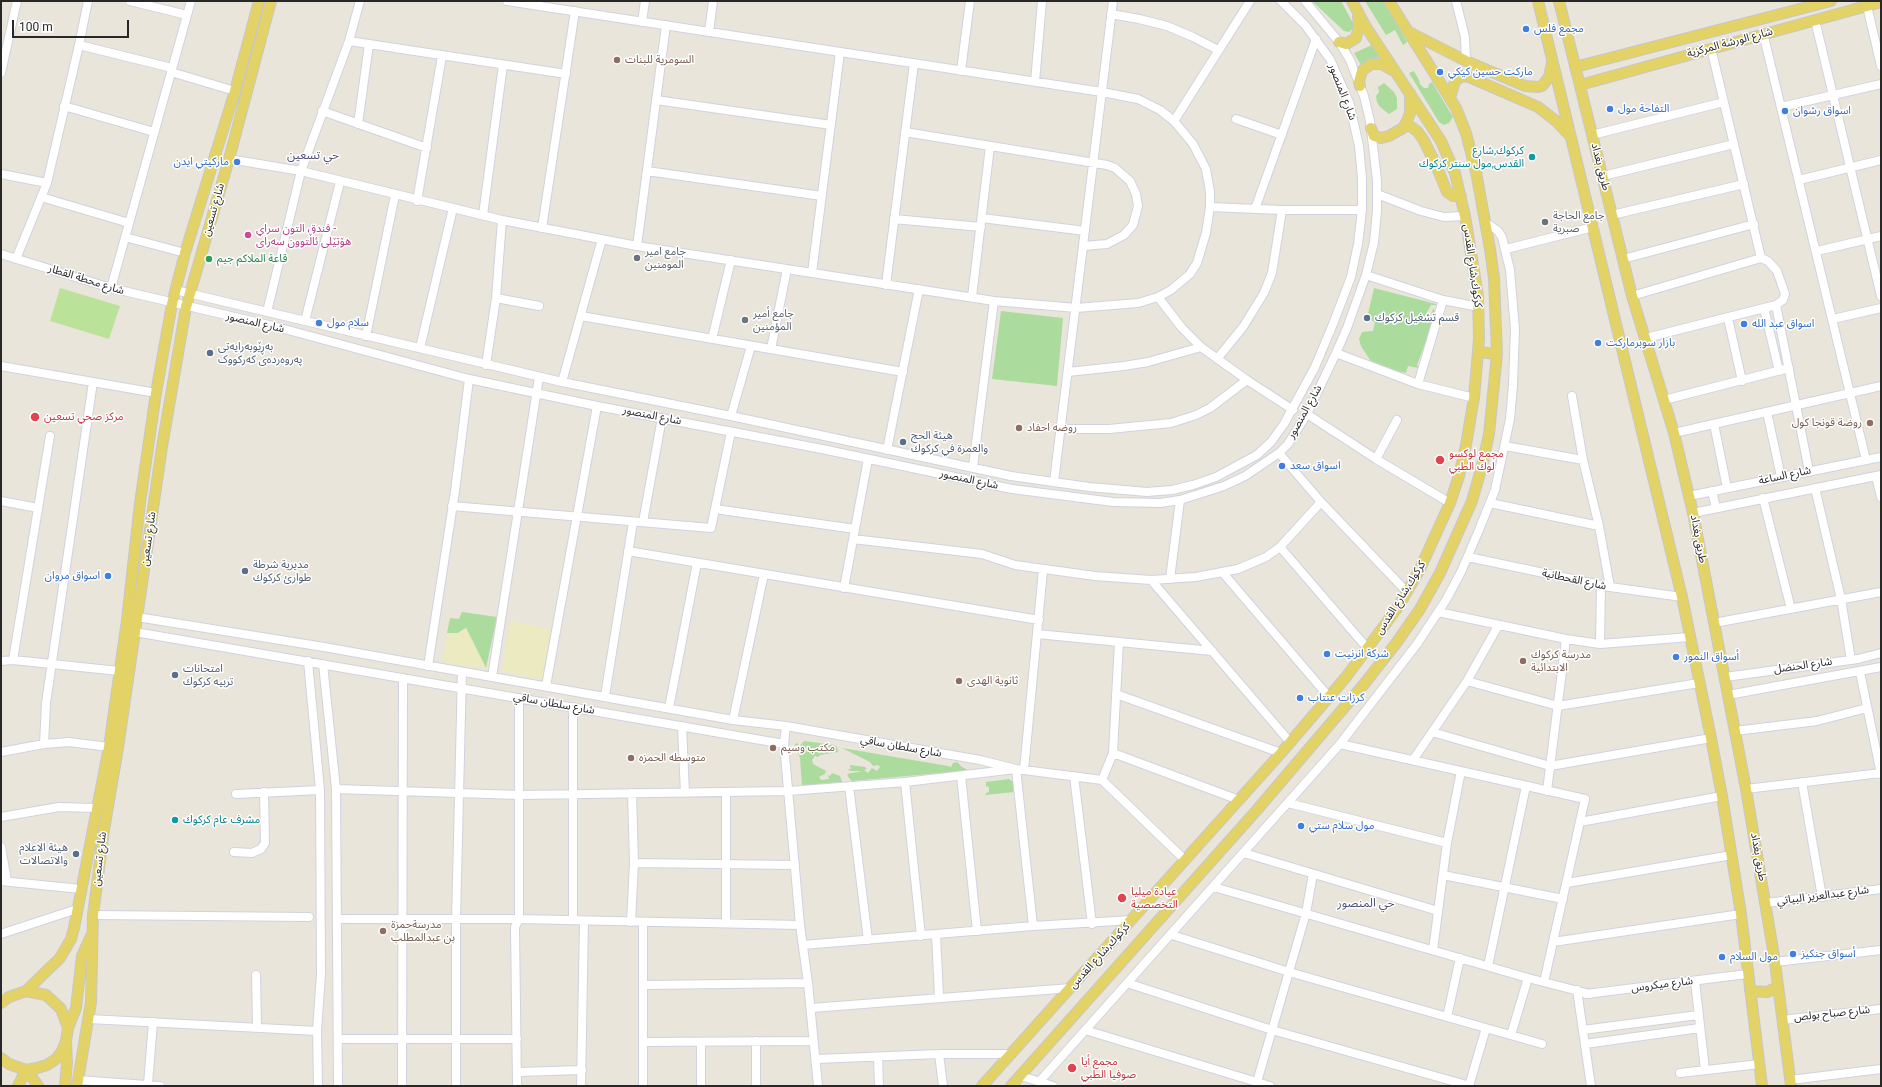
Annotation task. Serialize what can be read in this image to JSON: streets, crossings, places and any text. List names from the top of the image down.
{
  "streets": {
    "main road": [
      "شارع الورشة المركزية",
      "طريق بغداد",
      "شارع تسعين",
      "كركوك,شارع القدس"
    ],
    "street": [
      "شارع المنصور",
      "شارع محطة القطار",
      "شارع الساعة",
      "شارع القحطانية",
      "شارع الحنضل",
      "شارع سلطان ساقي",
      "شارع عبدالعزيز البياتي",
      "شارع ميكروس",
      "شارع صباح بولص"
    ]
  },
  "crossings": [
    ["شارع الورشة المركزية", "طريق بغداد"],
    ["شارع المنصور", "شارع تسعين"],
    ["شارع المنصور", "كركوك,شارع القدس"],
    ["شارع المنصور", "شارع محطة القطار"],
    ["طريق بغداد", "شارع الساعة"],
    ["طريق بغداد", "شارع القحطانية"],
    ["طريق بغداد", "شارع الحنضل"],
    ["طريق بغداد", "شارع عبدالعزيز البياتي"],
    ["طريق بغداد", "شارع ميكروس"],
    ["طريق بغداد", "شارع صباح بولص"],
    ["شارع تسعين", "شارع محطة القطار"],
    ["شارع تسعين", "شارع سلطان ساقي"]
  ],
  "districts": ["حي تسعين", "حي المنصور"],
  "places": [
    "مجمع فلس",
    "السومرية للبنات",
    "ماركت حسين كيكي",
    "التفاحة مول",
    "اسواق رشوان",
    "كركوك,شارع القدس,مول سنتر كركوك",
    "ماركيتي ايدن",
    "جامع الحاجة صبرية",
    "فندق التون سراي - هۆتێلی ئاڵتوون سەرای",
    "جامع امير المومنين",
    "قاعة الملاكم جيم",
    "قسم تشغيل كركوك",
    "جامع أمير المؤمنين",
    "سلام مول",
    "اسواق عبد الله",
    "بازار سوبرماركت",
    "بەڕێوبەرایەتی پەروەردەی کەرکووک",
    "مركز صحي تسعين",
    "روضة قونجا كول",
    "روضه احفاد",
    "هيئة الحج والعمرة في كركوك",
    "مجمع لوكسو لوك الطبي",
    "اسواق سعد",
    "مديرية شرطة طوارئ كركوك",
    "اسواق مروان",
    "شركة انرنيت",
    "أسواق النمور",
    "مدرسة كركوك الابتدائية",
    "امتحانات تربيه كركوك",
    "ثانوية الهدى",
    "كرزات عنتاب",
    "مكتب وسيم",
    "متوسطه الحمزه",
    "مشرف عام كركوك",
    "مول سلام ستي",
    "هيئة الاعلام والاتصالات",
    "عيادة ميليا التخصصية",
    "مدرسةحمزة بن عبدالمطلب",
    "أسواق جنكيز",
    "مول السلام",
    "مجمع أيا صوفيا الطبي"
  ],
  "scale_bar": "100 m"
}
